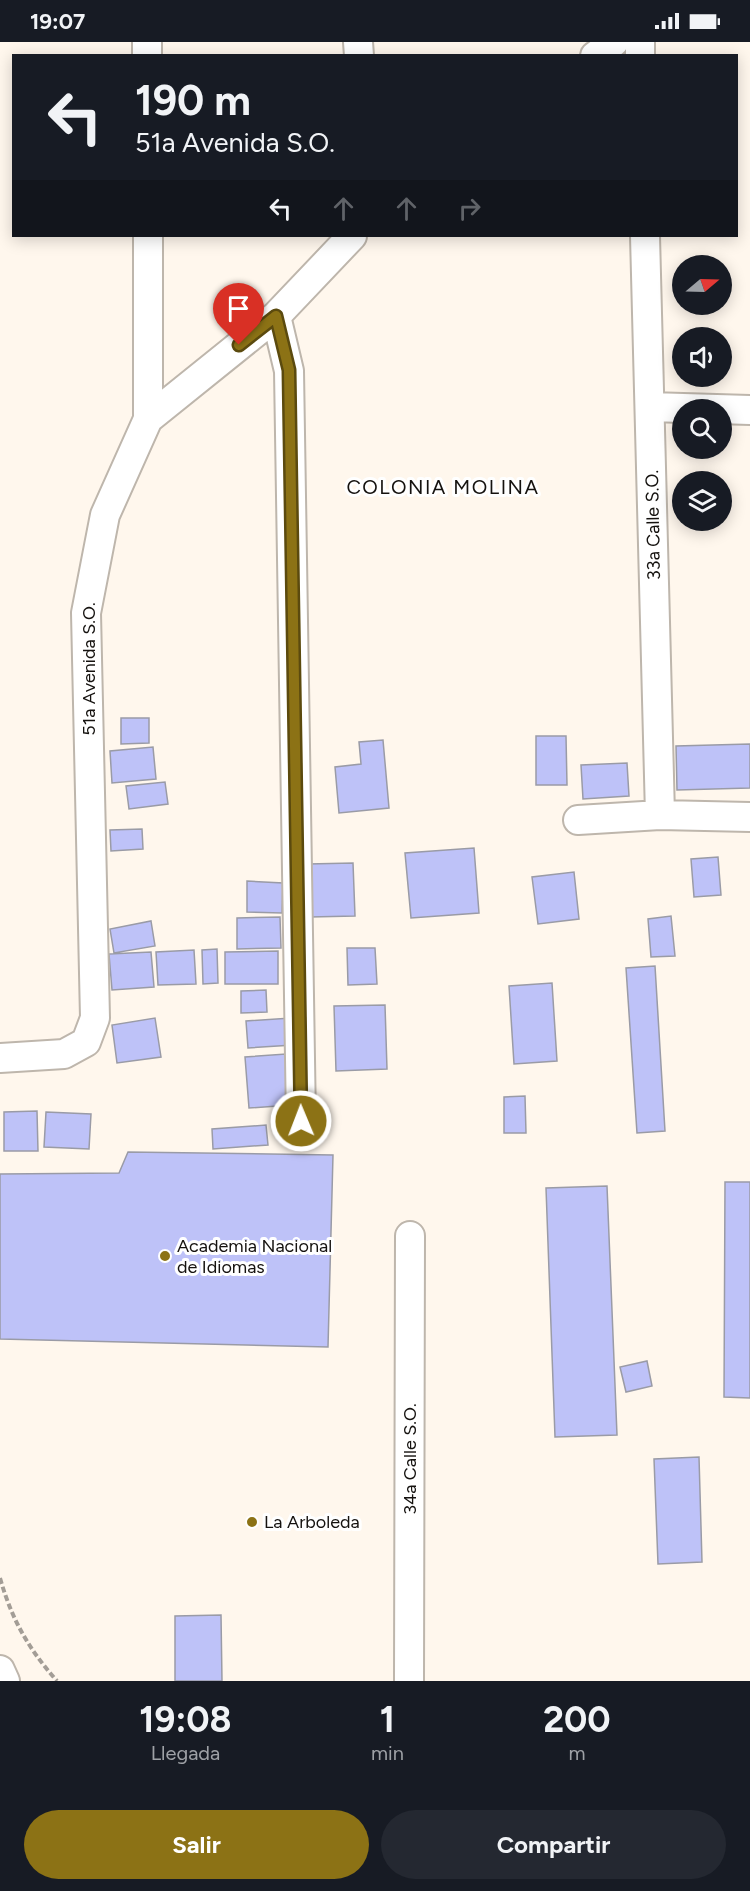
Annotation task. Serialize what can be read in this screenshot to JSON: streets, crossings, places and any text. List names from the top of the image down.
{
  "streets": {
    "street": ["33a Calle S.O.", "51a Avenida S.O.", "34a Calle S.O."]
  },
  "districts": ["COLONIA MOLINA"],
  "places": ["Academia Nacional de Idiomas", "La Arboleda"],
  "north": "right",
  "page": {
    "status": "19:07",
    "turn": ["190 m", "51a Avenida S.O."],
    "eta": [
      "19:08",
      "Llegada",
      "1",
      "min",
      "200",
      "m"
    ],
    "buttons": ["Salir", "Compartir"]
  }
}
